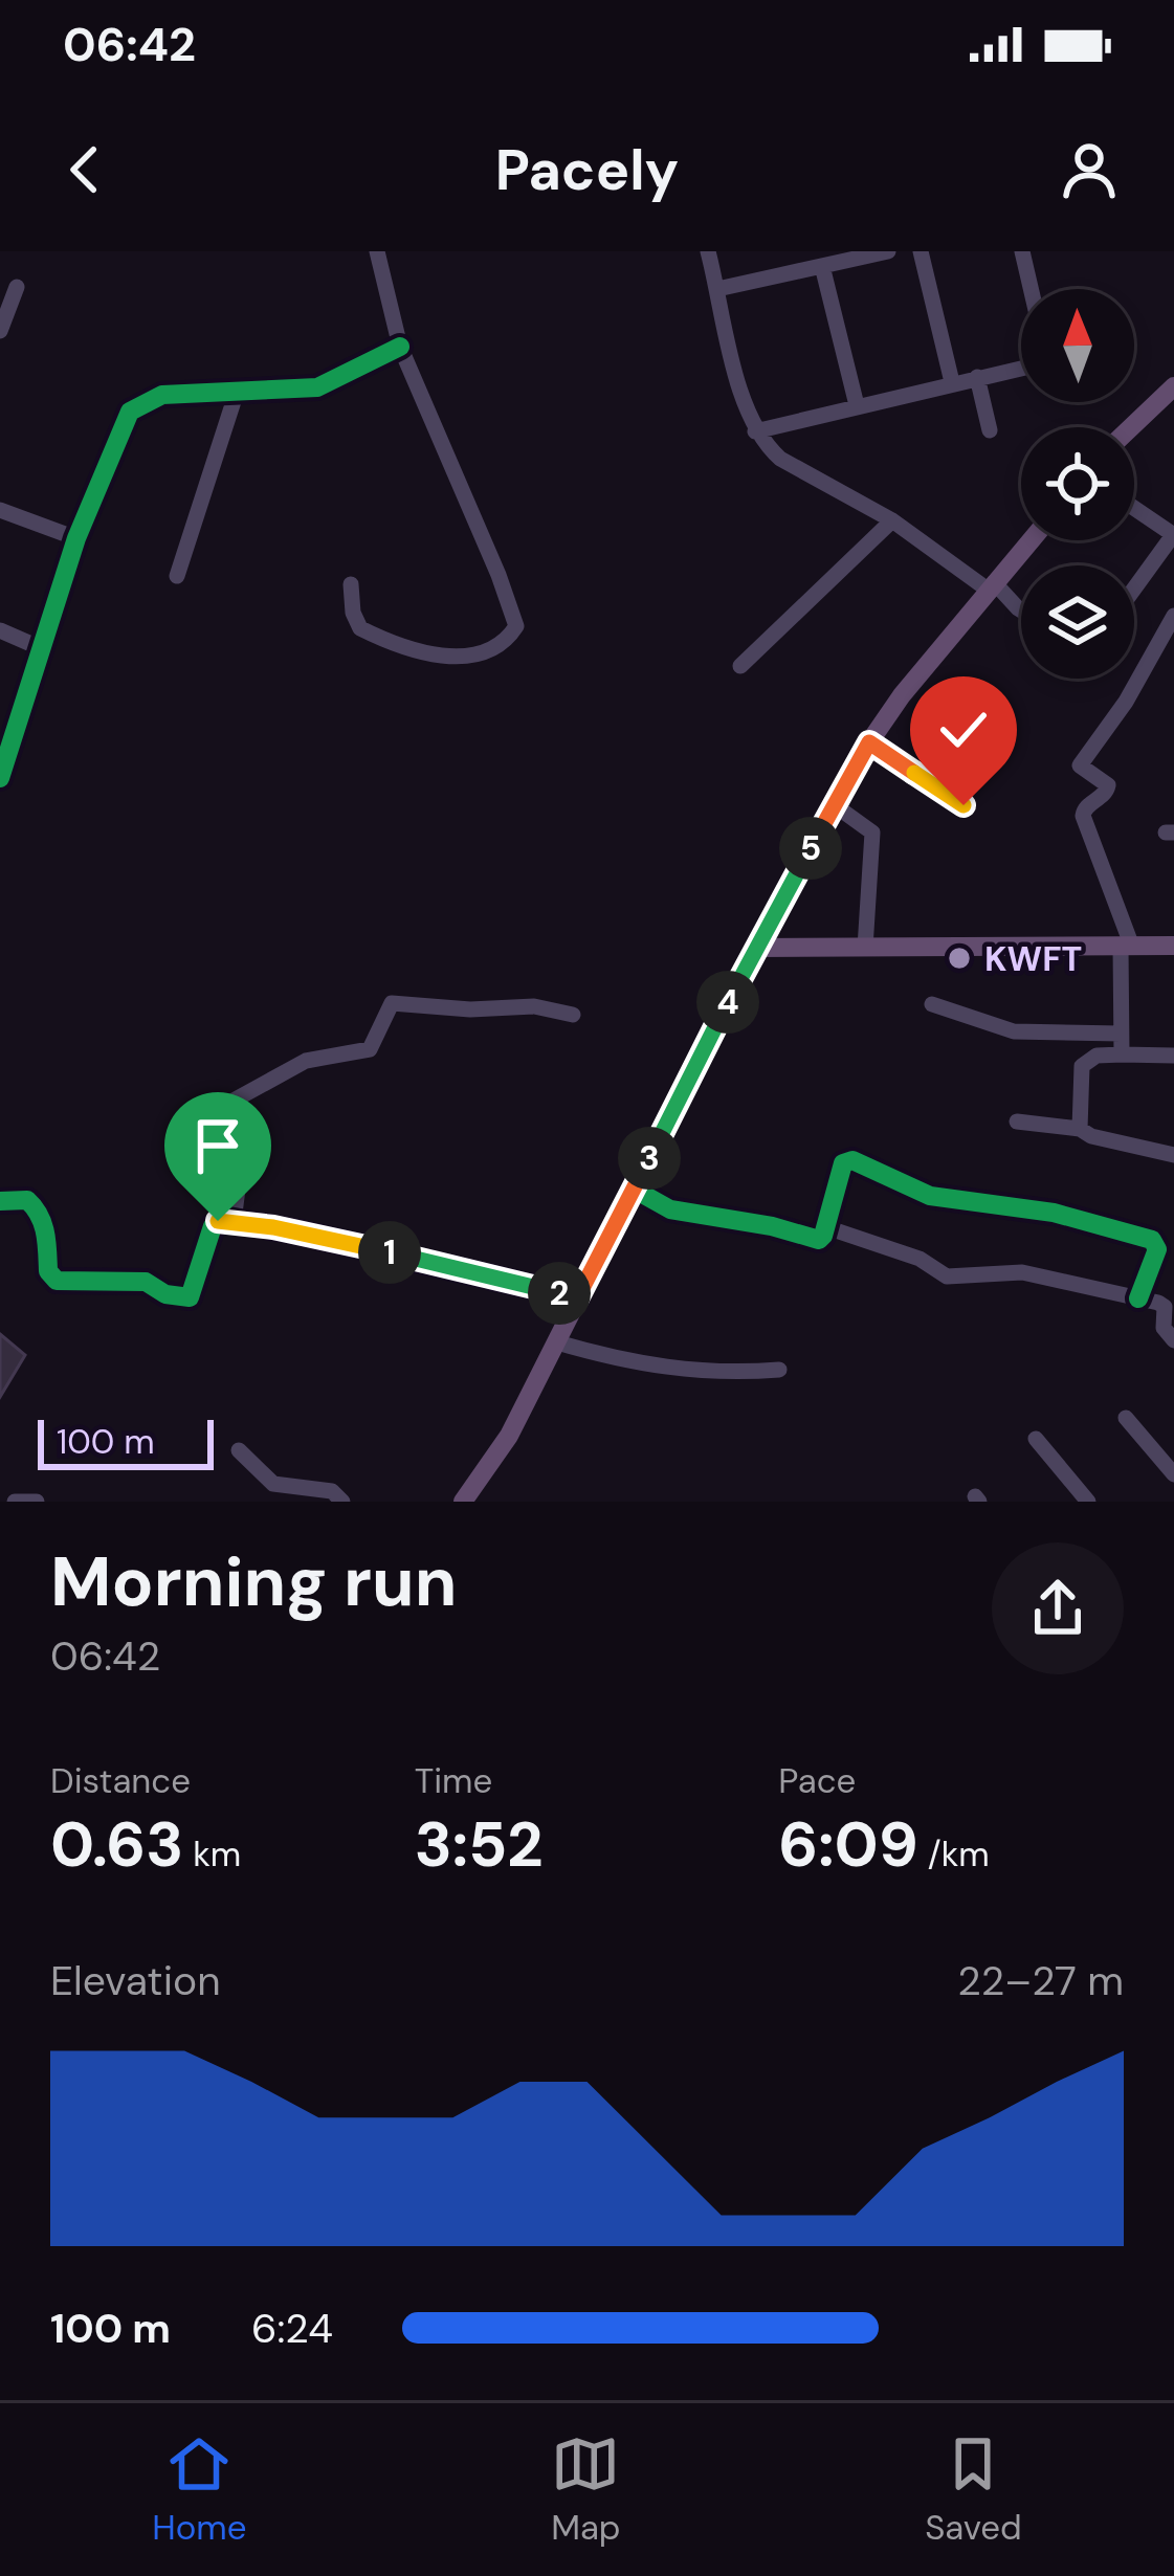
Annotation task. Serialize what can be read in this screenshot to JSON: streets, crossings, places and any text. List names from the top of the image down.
{
  "places": ["KWFT"],
  "scale_bar": "100 m",
  "north": "top",
  "page": {
    "status": "06:42",
    "header": "Pacely",
    "pins": [
      "5",
      "4",
      "3",
      "1",
      "2"
    ],
    "scale": "100 m",
    "heading": ["Morning run", "06:42"],
    "stats": [
      ["Distance", "0.63 km"],
      ["Time", "3:52"],
      ["Pace", "6:09 /km"]
    ],
    "chart": ["Elevation", "22–27 m"],
    "list": [
      {
        "name": "100 m",
        "note": "6:24"
      }
    ],
    "tabs": ["Home", "Map", "Saved"]
  }
}
